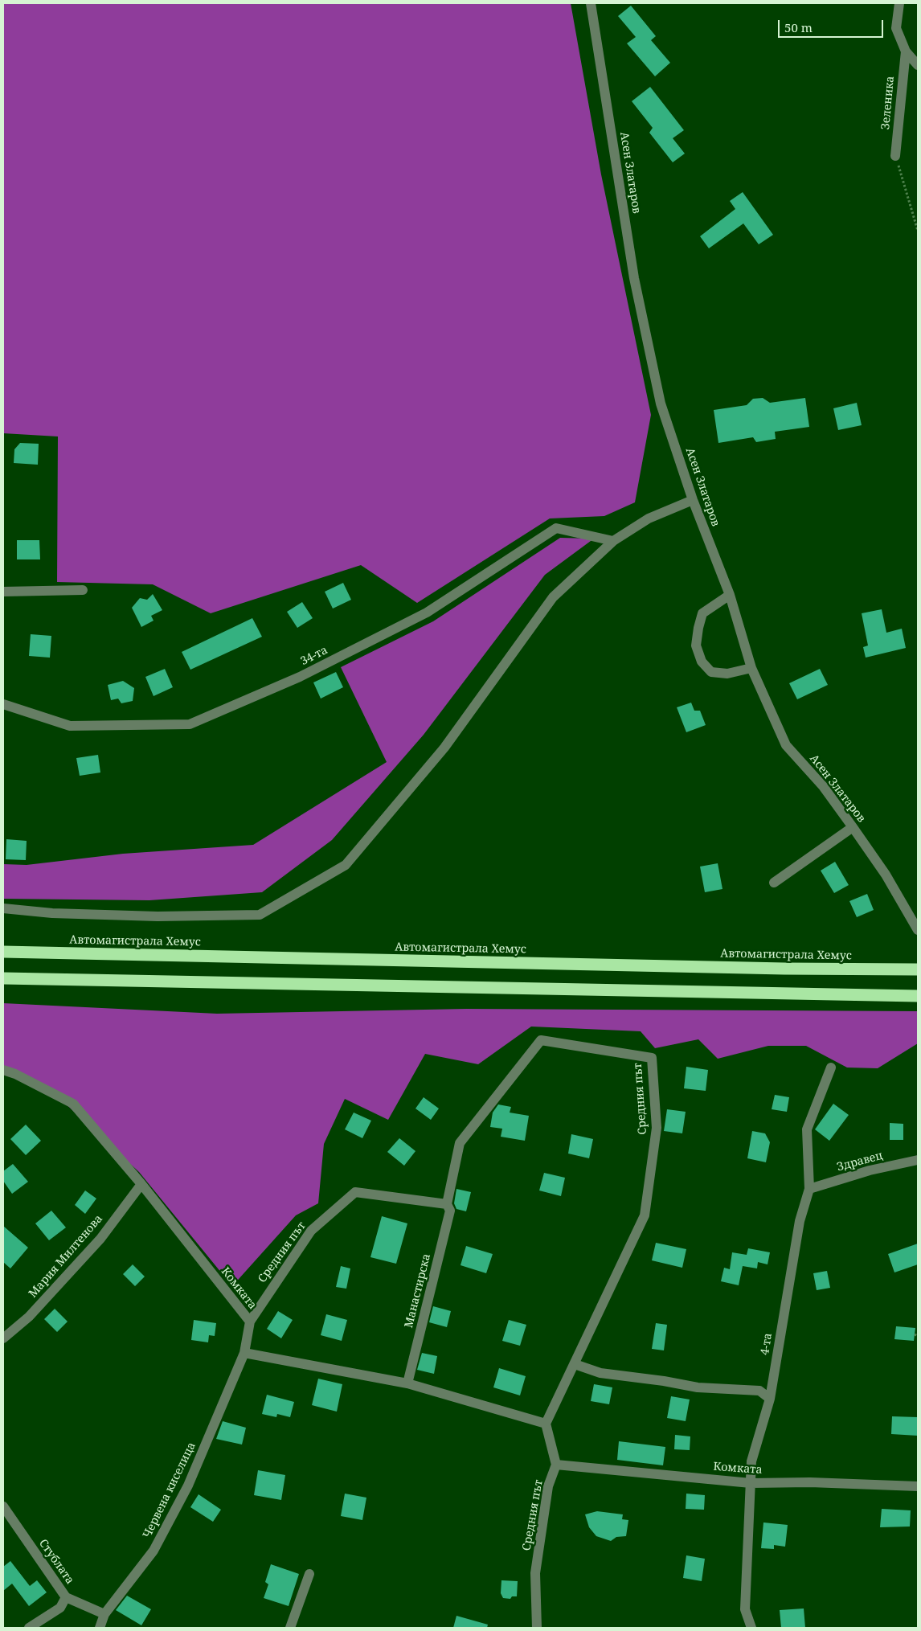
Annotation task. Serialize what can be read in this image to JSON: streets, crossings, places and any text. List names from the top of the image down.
{
  "streets": {
    "highway": ["Автомагистрала Хемус"],
    "street": [
      "Зеленика",
      "Асен Златаров",
      "34-та",
      "Средния път",
      "Здравец",
      "Мария Милтенова",
      "Комката",
      "Манастирска",
      "4-та",
      "Червена киселица",
      "Стублата"
    ]
  },
  "crossings": [
    ["Средния път", "Комката"],
    ["Средния път", "Манастирска"],
    ["Здравец", "4-та"],
    ["Мария Милтенова", "Комката"],
    ["Комката", "4-та"],
    ["Комката", "Червена киселица"],
    ["Червена киселица", "Стублата"]
  ],
  "scale_bar": "50 m"
}
